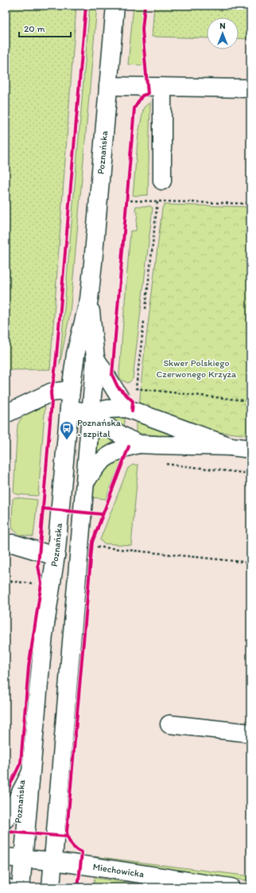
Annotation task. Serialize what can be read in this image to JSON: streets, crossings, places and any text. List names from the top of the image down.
{
  "streets": {
    "main road": ["Poznańska", "Miechowicka"]
  },
  "crossings": [
    ["Poznańska", "Miechowicka"]
  ],
  "parks": ["Skwer Polskiego Czerwonego Krzyża"],
  "places": {
    "bus stop": ["Poznańska - szpital"]
  },
  "scale_bar": "20 m",
  "north": "top"
}
